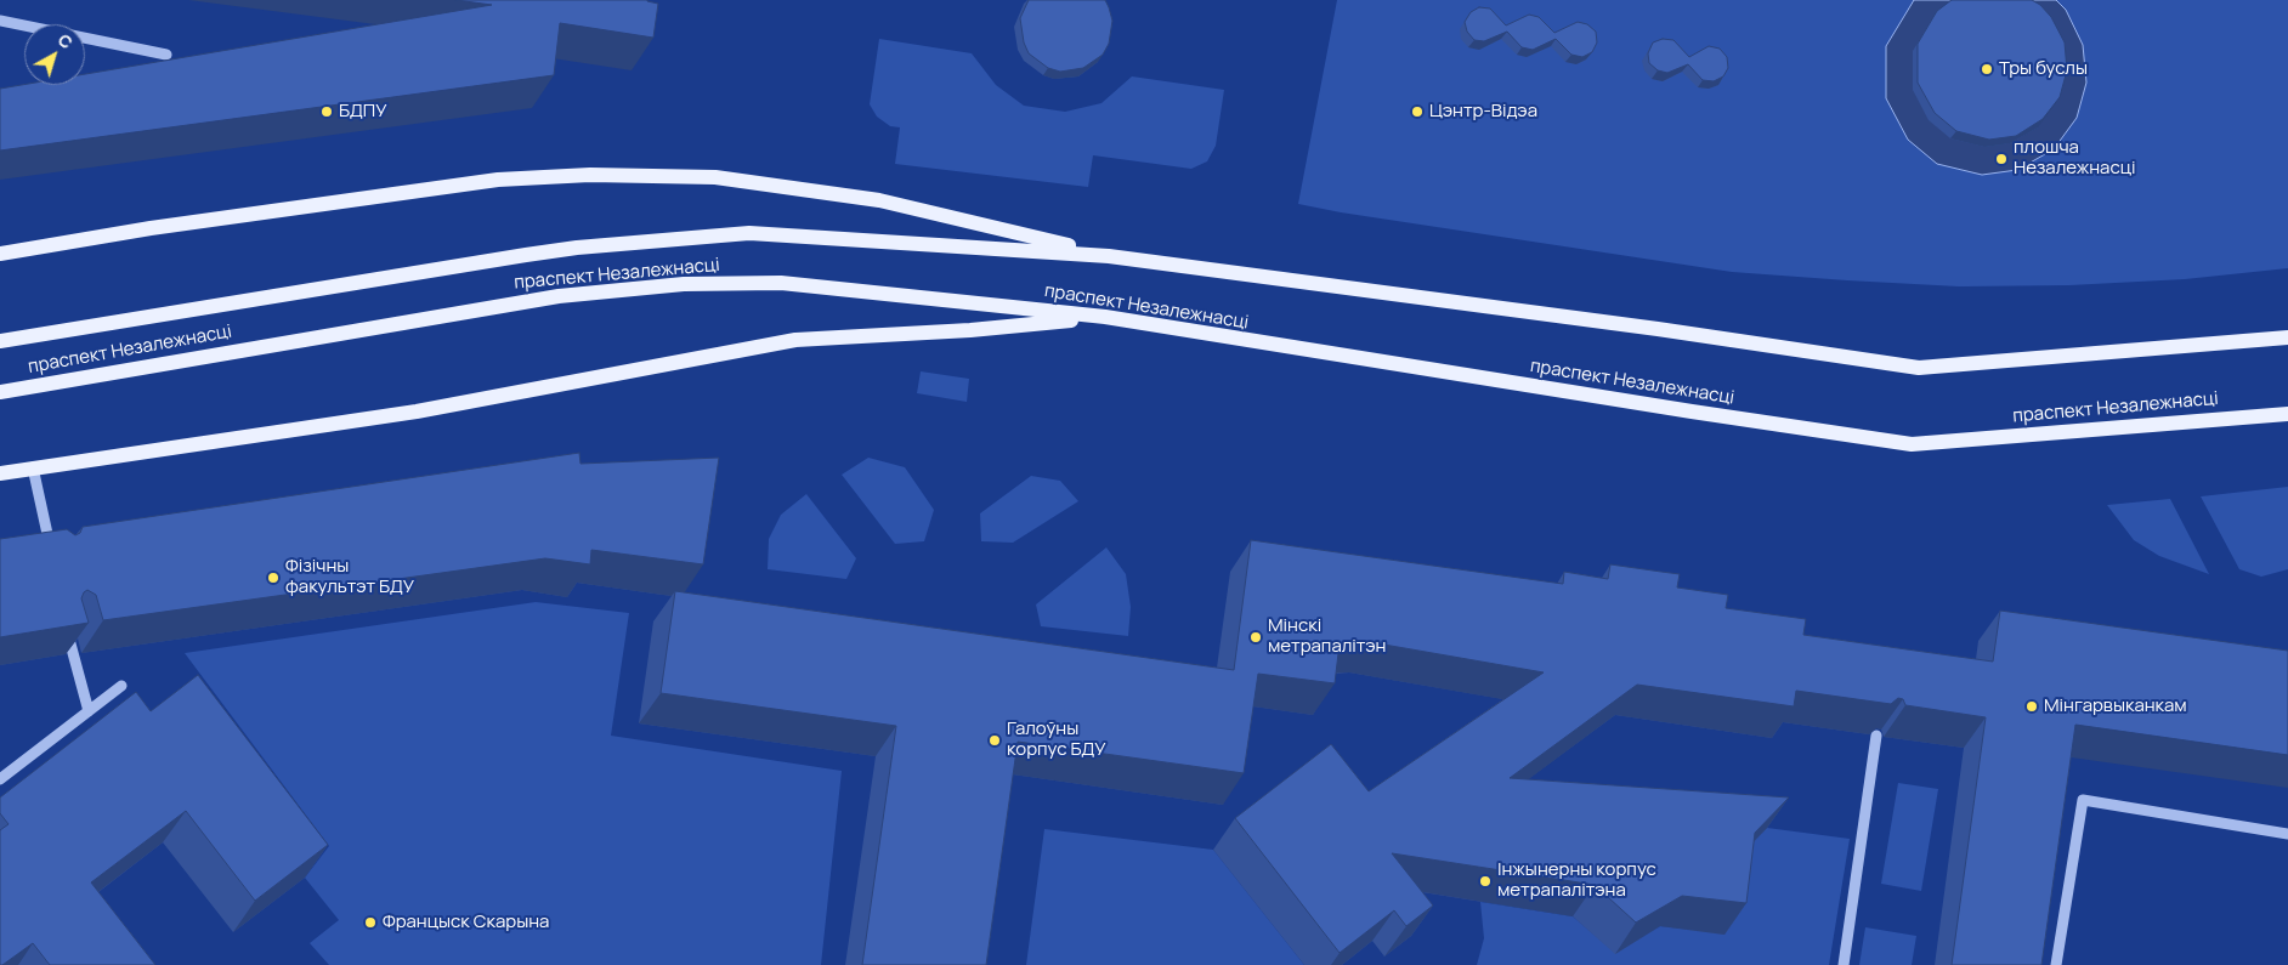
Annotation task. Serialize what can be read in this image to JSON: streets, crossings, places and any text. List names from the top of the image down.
{
  "streets": {
    "main road": ["праспект Незалежнасці"]
  },
  "places": [
    "Тры буслы",
    "БДПУ",
    "Цэнтр-Відэа",
    "плошча Незалежнасці",
    "Фізічны факультэт БДУ",
    "Мінскі метрапалітэн",
    "Мінгарвыканкам",
    "Галоўны корпус БДУ",
    "Інжынерны корпус метрапалітэна",
    "Францыск Скарына"
  ],
  "north": "top right"
}
